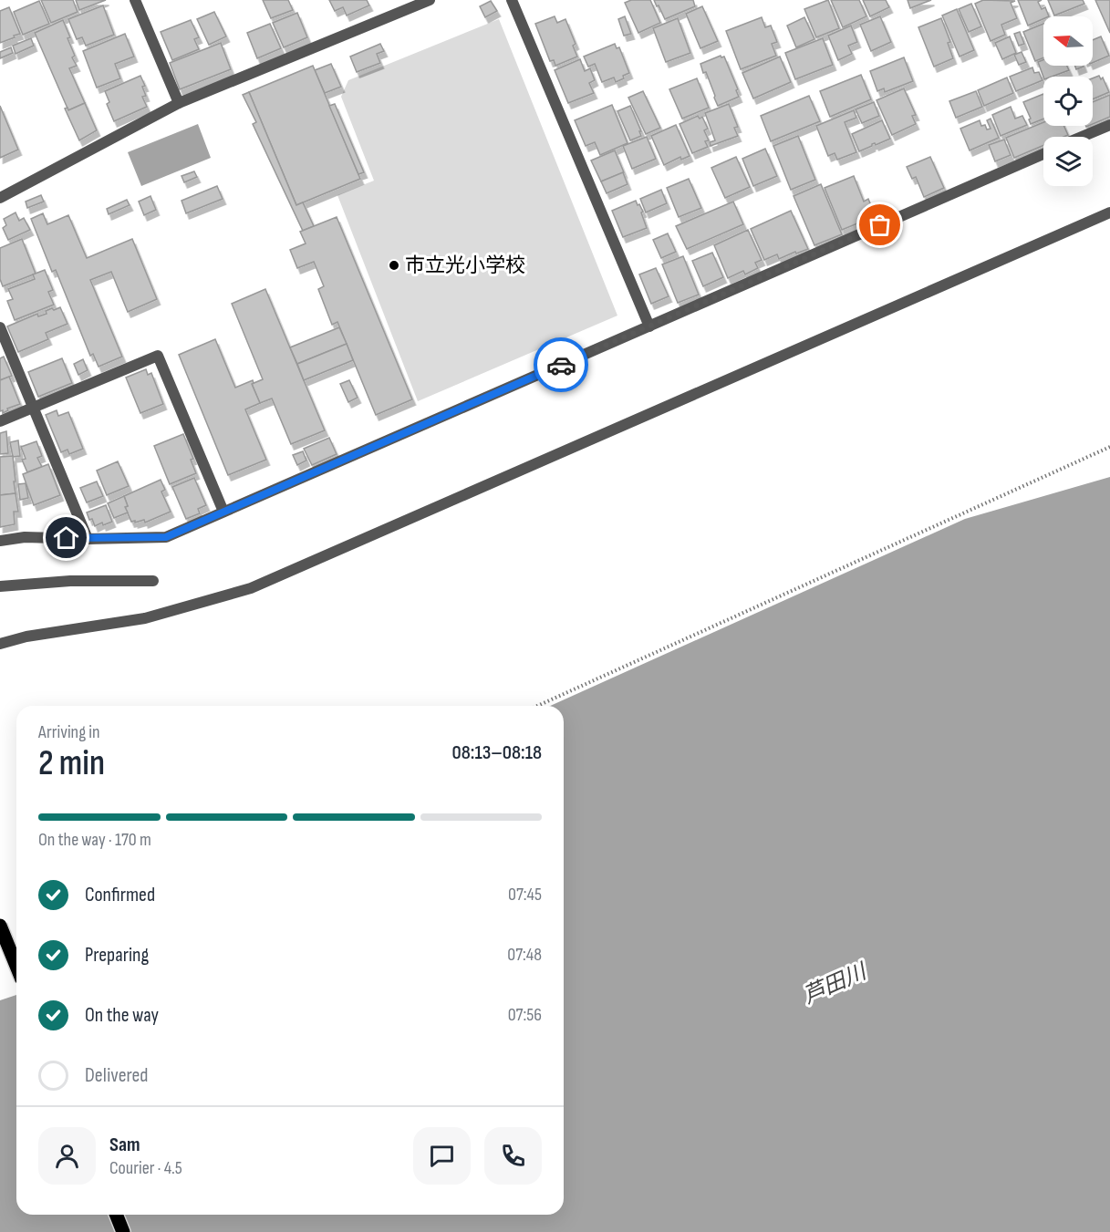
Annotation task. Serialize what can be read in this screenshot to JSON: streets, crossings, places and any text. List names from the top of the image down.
{
  "water": ["芦田川"],
  "places": ["市立光小学校"],
  "north": "left",
  "page": {
    "heading": ["2 min", "Arriving in", "08:13–08:18"],
    "panel": ["Sam", "Courier · 4.5"],
    "bar": "On the way · 170 m",
    "list": [
      ["Confirmed", "07:45"],
      ["Preparing", "07:48"],
      ["On the way", "07:56"],
      "Delivered"
    ]
  }
}
